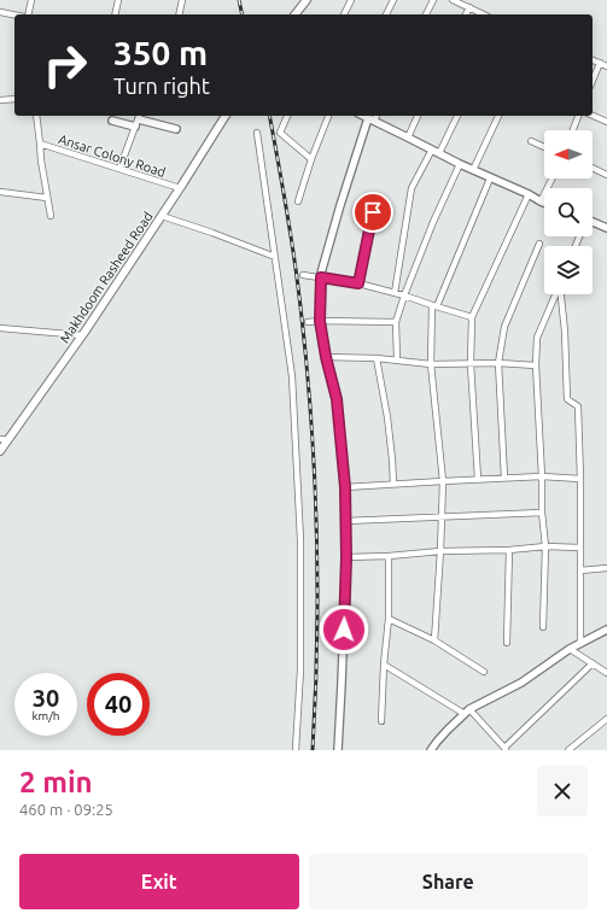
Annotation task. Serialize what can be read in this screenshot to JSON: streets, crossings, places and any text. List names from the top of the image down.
{
  "streets": {
    "main road": ["Makhdoom Rasheed Road"],
    "street": ["Ansar Colony Road"]
  },
  "crossings": [
    ["Ansar Colony Road", "Makhdoom Rasheed Road"]
  ],
  "north": "left",
  "page": {
    "turn": ["350 m", "Turn right"],
    "speed": "30 km/h",
    "limit": "40",
    "heading": ["2 min", "460 m · 09:25"],
    "buttons": ["Exit", "Share"]
  }
}
